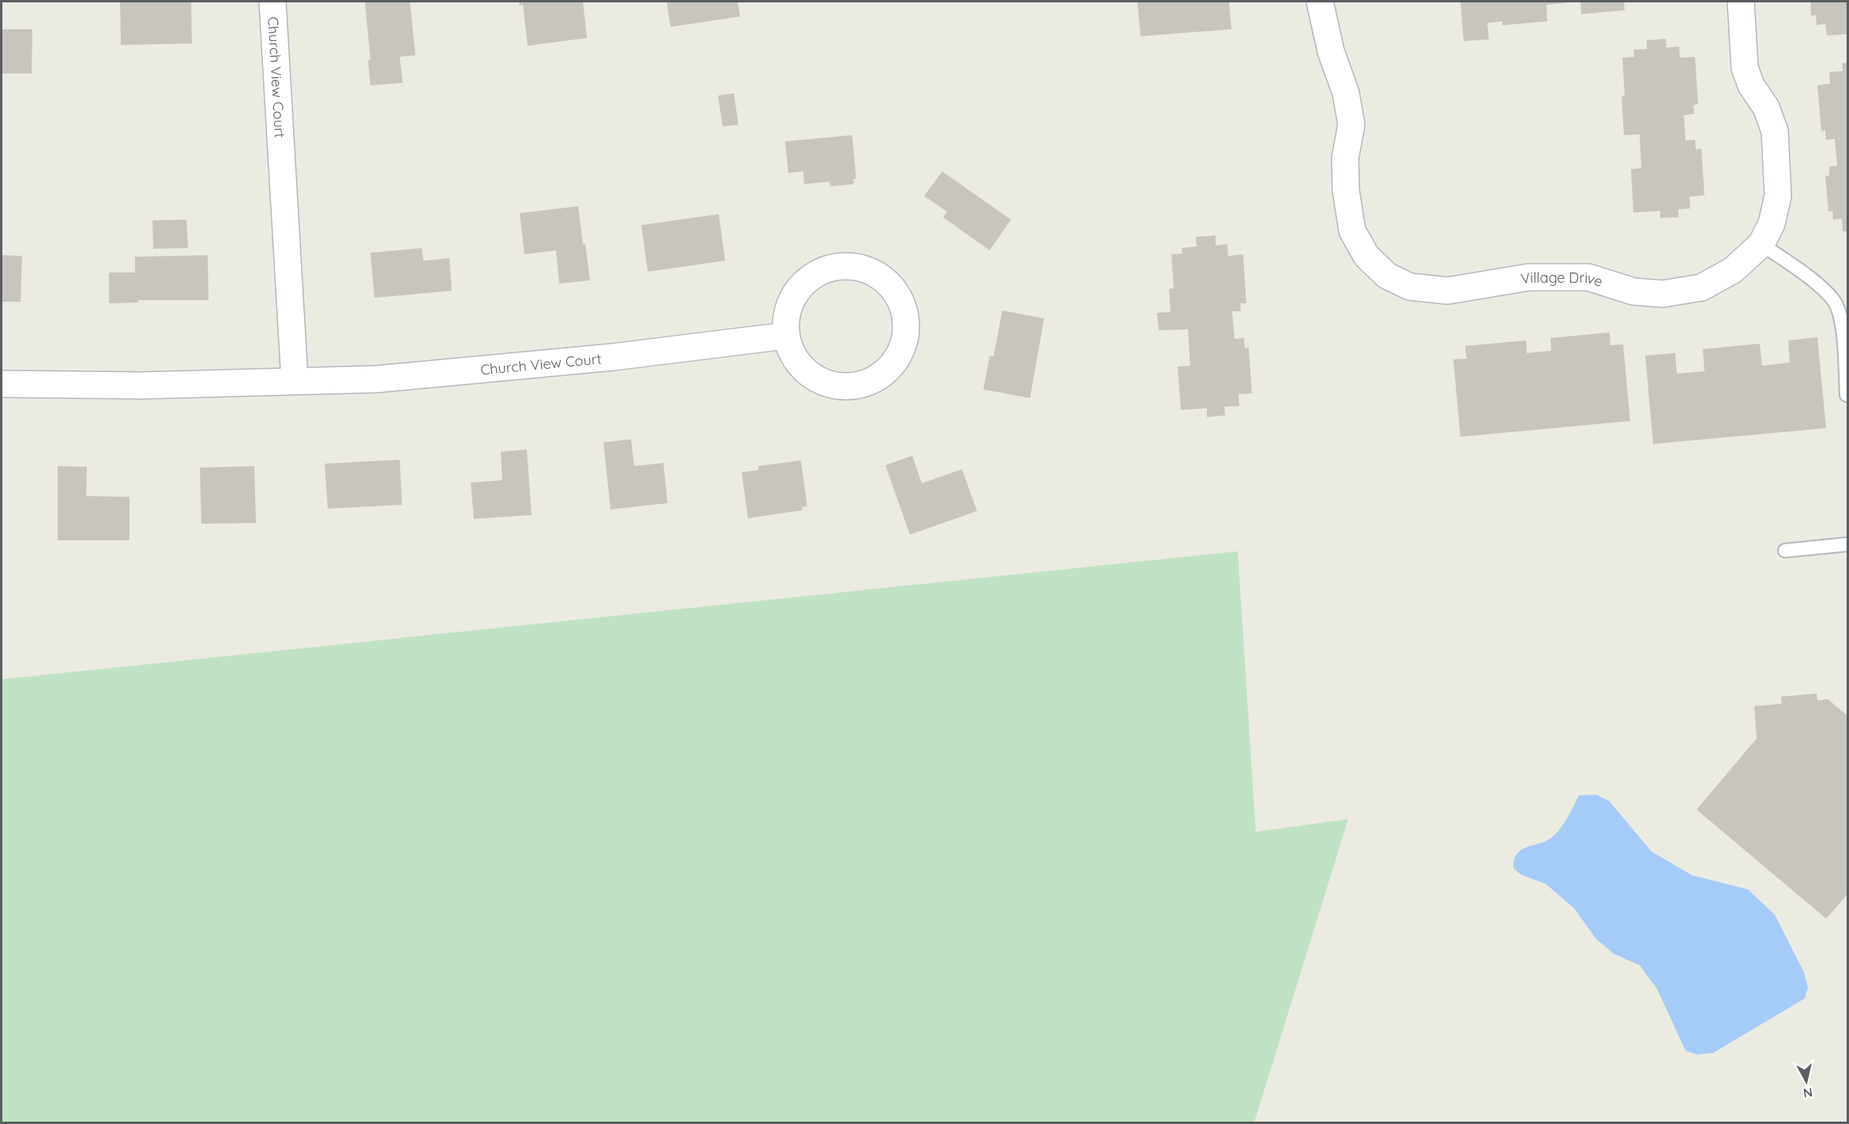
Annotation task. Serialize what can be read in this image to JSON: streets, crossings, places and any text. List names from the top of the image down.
{
  "streets": {
    "street": ["Church View Court", "Village Drive"]
  },
  "north": "bottom"
}
